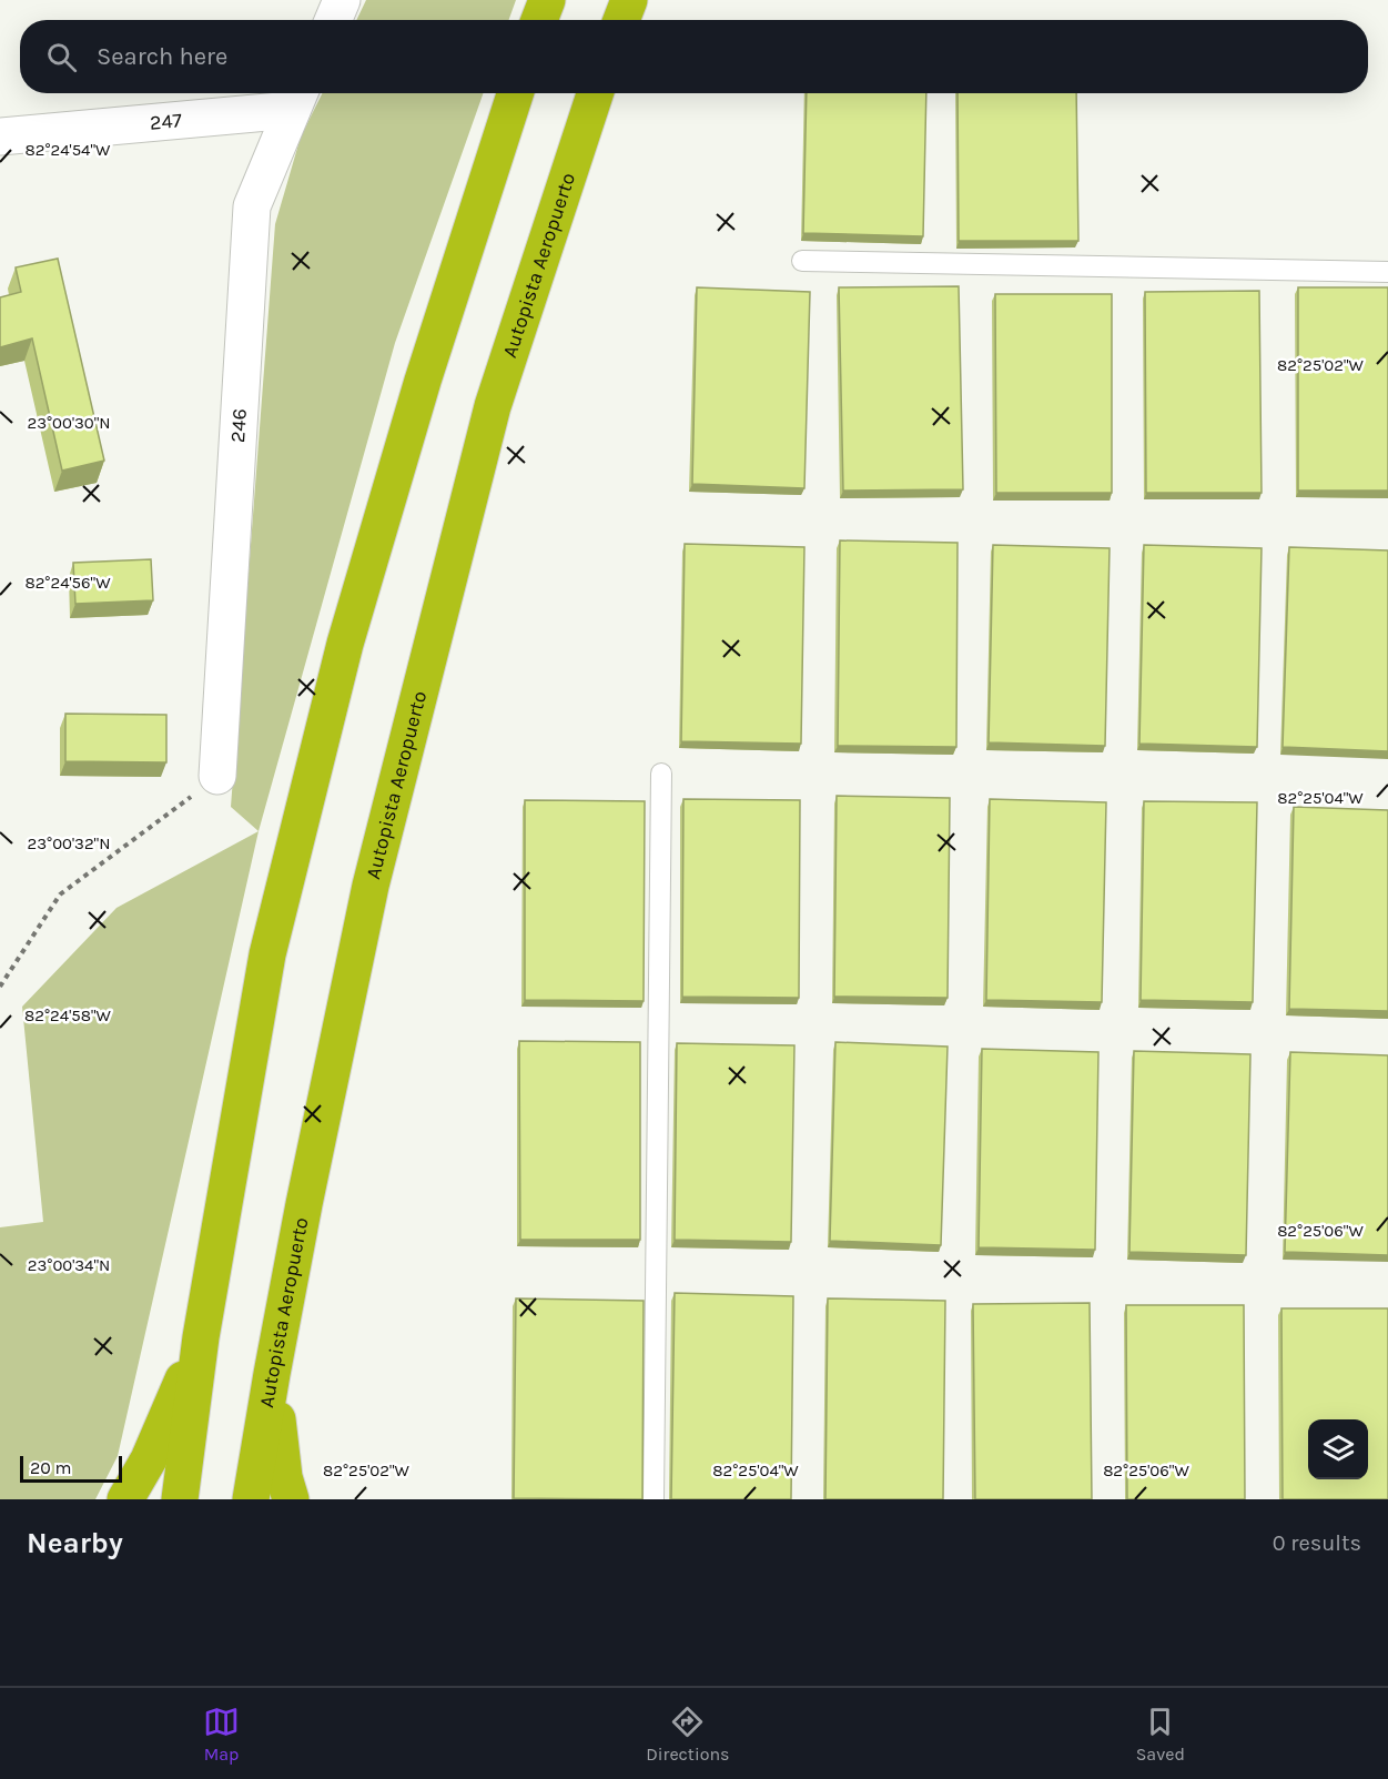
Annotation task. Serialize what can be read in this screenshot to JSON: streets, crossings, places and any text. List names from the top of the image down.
{
  "streets": {
    "highway": ["Autopista Aeropuerto"],
    "street": ["247", "246"]
  },
  "crossings": [
    ["247", "246"]
  ],
  "scale_bar": "20 m",
  "page": {
    "search": "Search here",
    "scale": "20 m",
    "heading": ["Nearby", "0 results"],
    "nav": ["Map", "Directions", "Saved"]
  },
  "coordinates": [
    "82°24'54\"W",
    "82°25'02\"W",
    "23°00'30\"N",
    "82°24'56\"W",
    "82°25'04\"W",
    "23°00'32\"N",
    "82°24'58\"W",
    "82°25'06\"W",
    "23°00'34\"N"
  ]
}
